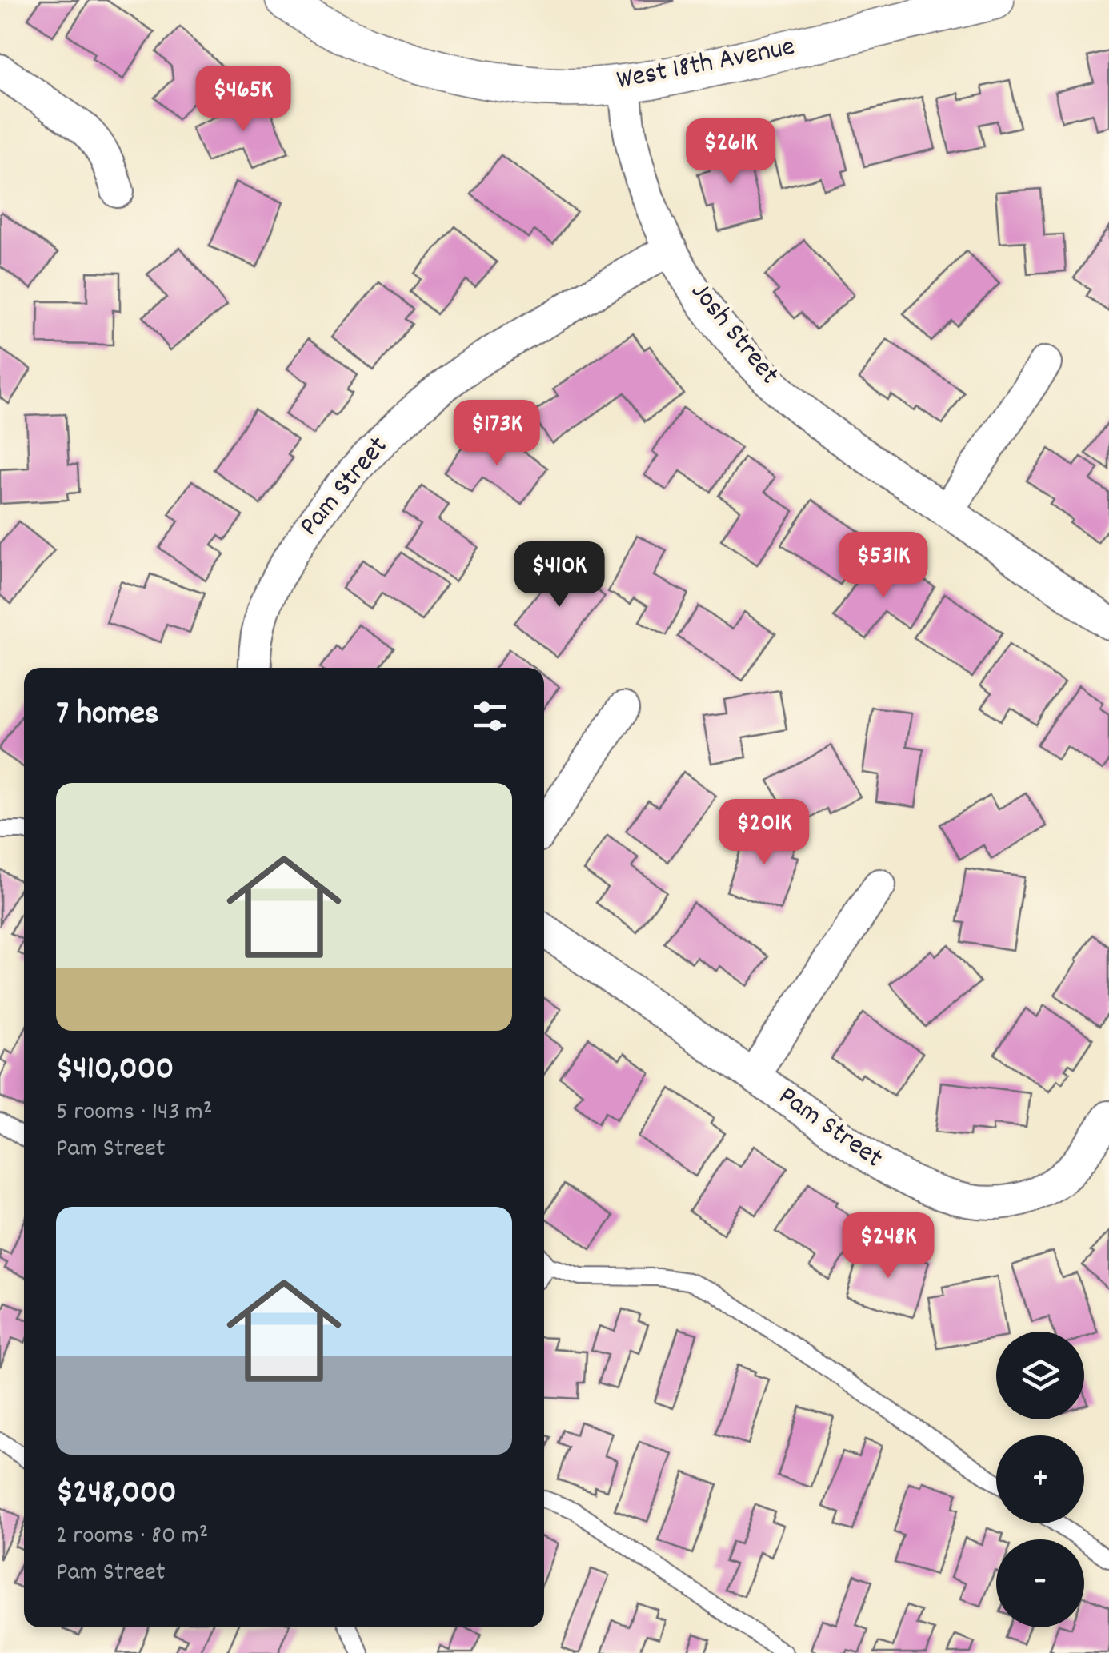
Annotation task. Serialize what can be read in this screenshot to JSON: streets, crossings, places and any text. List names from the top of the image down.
{
  "streets": {
    "street": ["West 18th Avenue", "Josh Street", "Pam Street"]
  },
  "crossings": [
    ["West 18th Avenue", "Josh Street"],
    ["Josh Street", "Pam Street"]
  ],
  "page": {
    "price": [
      "$465K",
      "$261K",
      "$173K",
      "$531K",
      "$410K",
      "$201K",
      "$248K"
    ],
    "heading": "7 homes",
    "list": [
      {
        "name": "$410,000",
        "note": "5 rooms · 143 m² · Pam Street"
      },
      {
        "name": "$248,000",
        "note": "2 rooms · 80 m² · Pam Street"
      }
    ],
    "map_buttons": ["+", "−"]
  }
}
